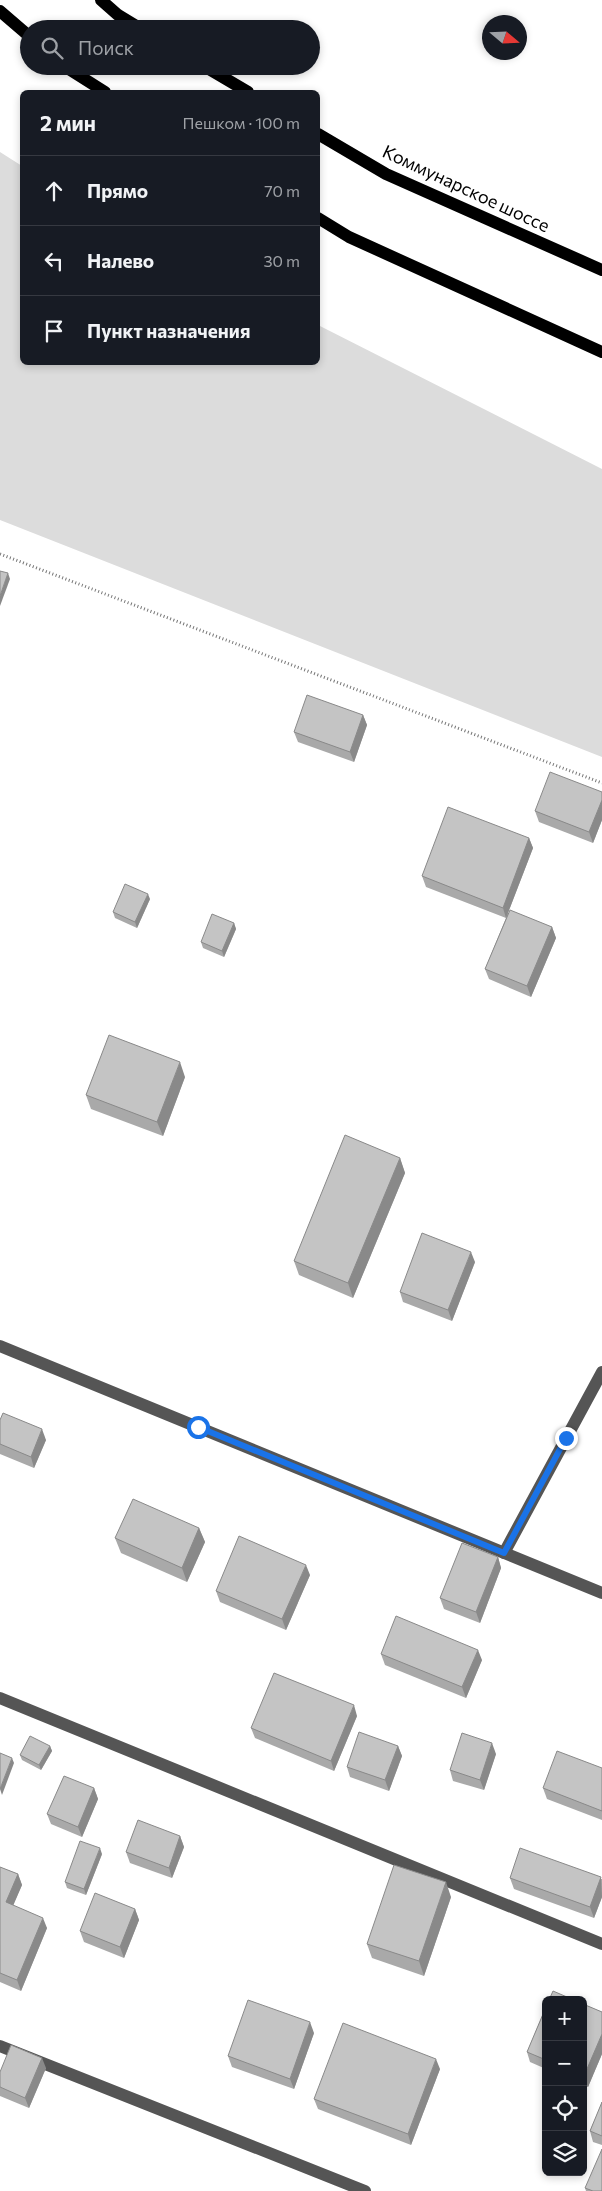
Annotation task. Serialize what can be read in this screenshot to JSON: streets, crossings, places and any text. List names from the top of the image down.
{
  "streets": {
    "main road": ["Коммунарское шоссе"]
  },
  "north": "right",
  "page": {
    "search": "Поиск",
    "heading": ["2 мин", "Пешком · 100 m"],
    "list": [
      ["Прямо", "70 m"],
      ["Налево", "30 m"],
      "Пункт назначения"
    ],
    "map_buttons": ["+", "−"]
  }
}
